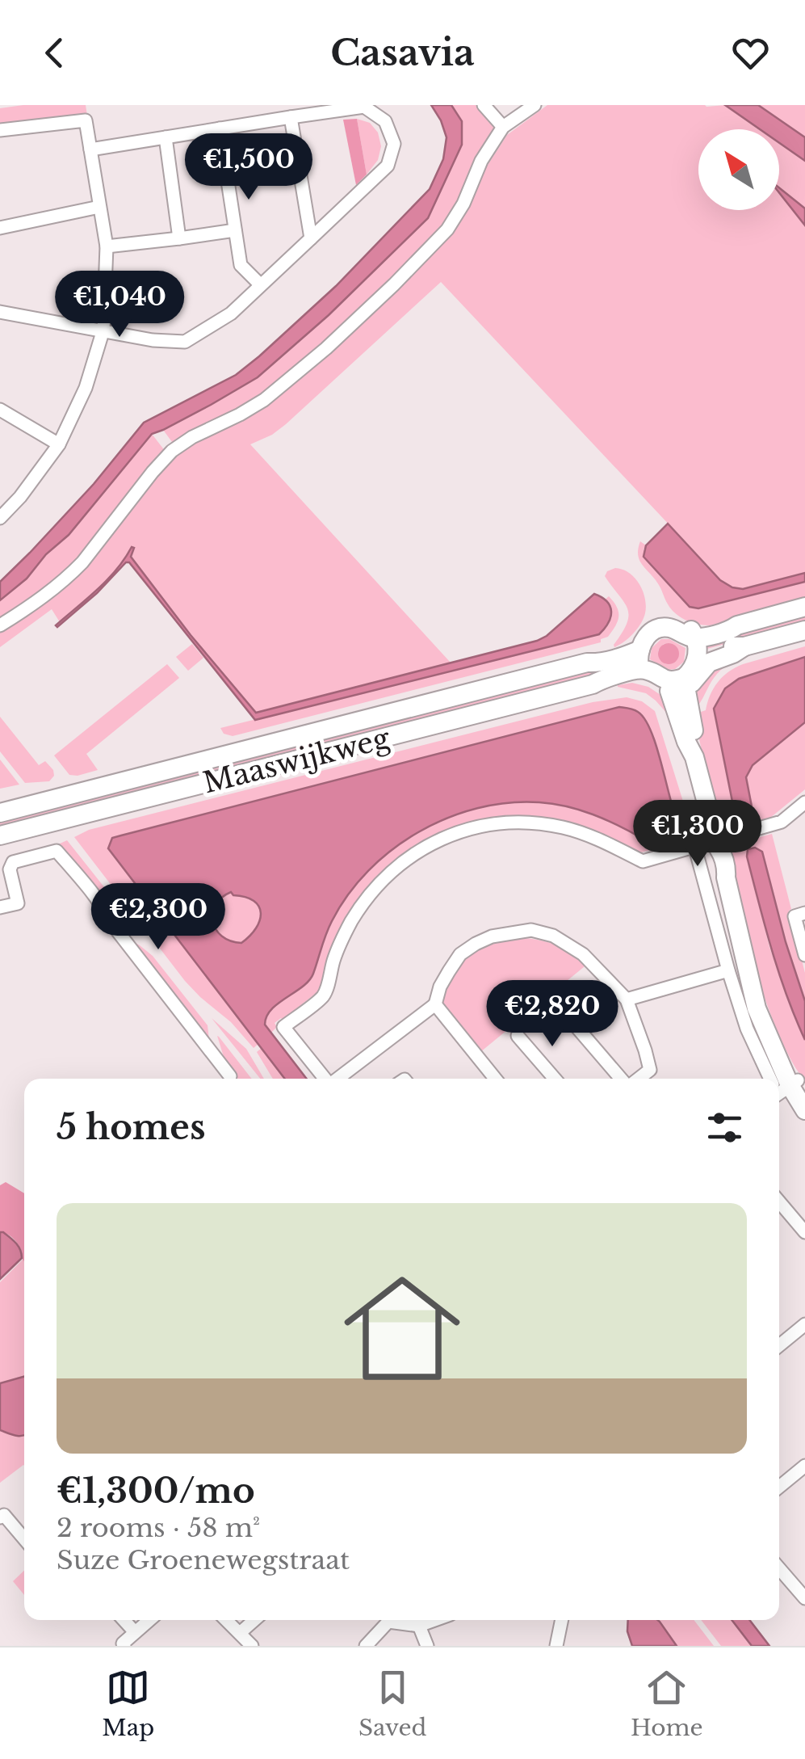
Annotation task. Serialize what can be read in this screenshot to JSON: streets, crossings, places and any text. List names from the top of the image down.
{
  "streets": {
    "street": ["Maaswijkweg"]
  },
  "north": "top left",
  "page": {
    "header": "Casavia",
    "price": [
      "€1,500",
      "€1,040",
      "€1,300",
      "€2,300",
      "€2,820"
    ],
    "heading": "5 homes",
    "list": [
      {
        "name": "€1,300/mo",
        "note": "2 rooms · 58 m² · Suze Groenewegstraat"
      }
    ],
    "tabs": ["Map", "Saved", "Home"]
  }
}
